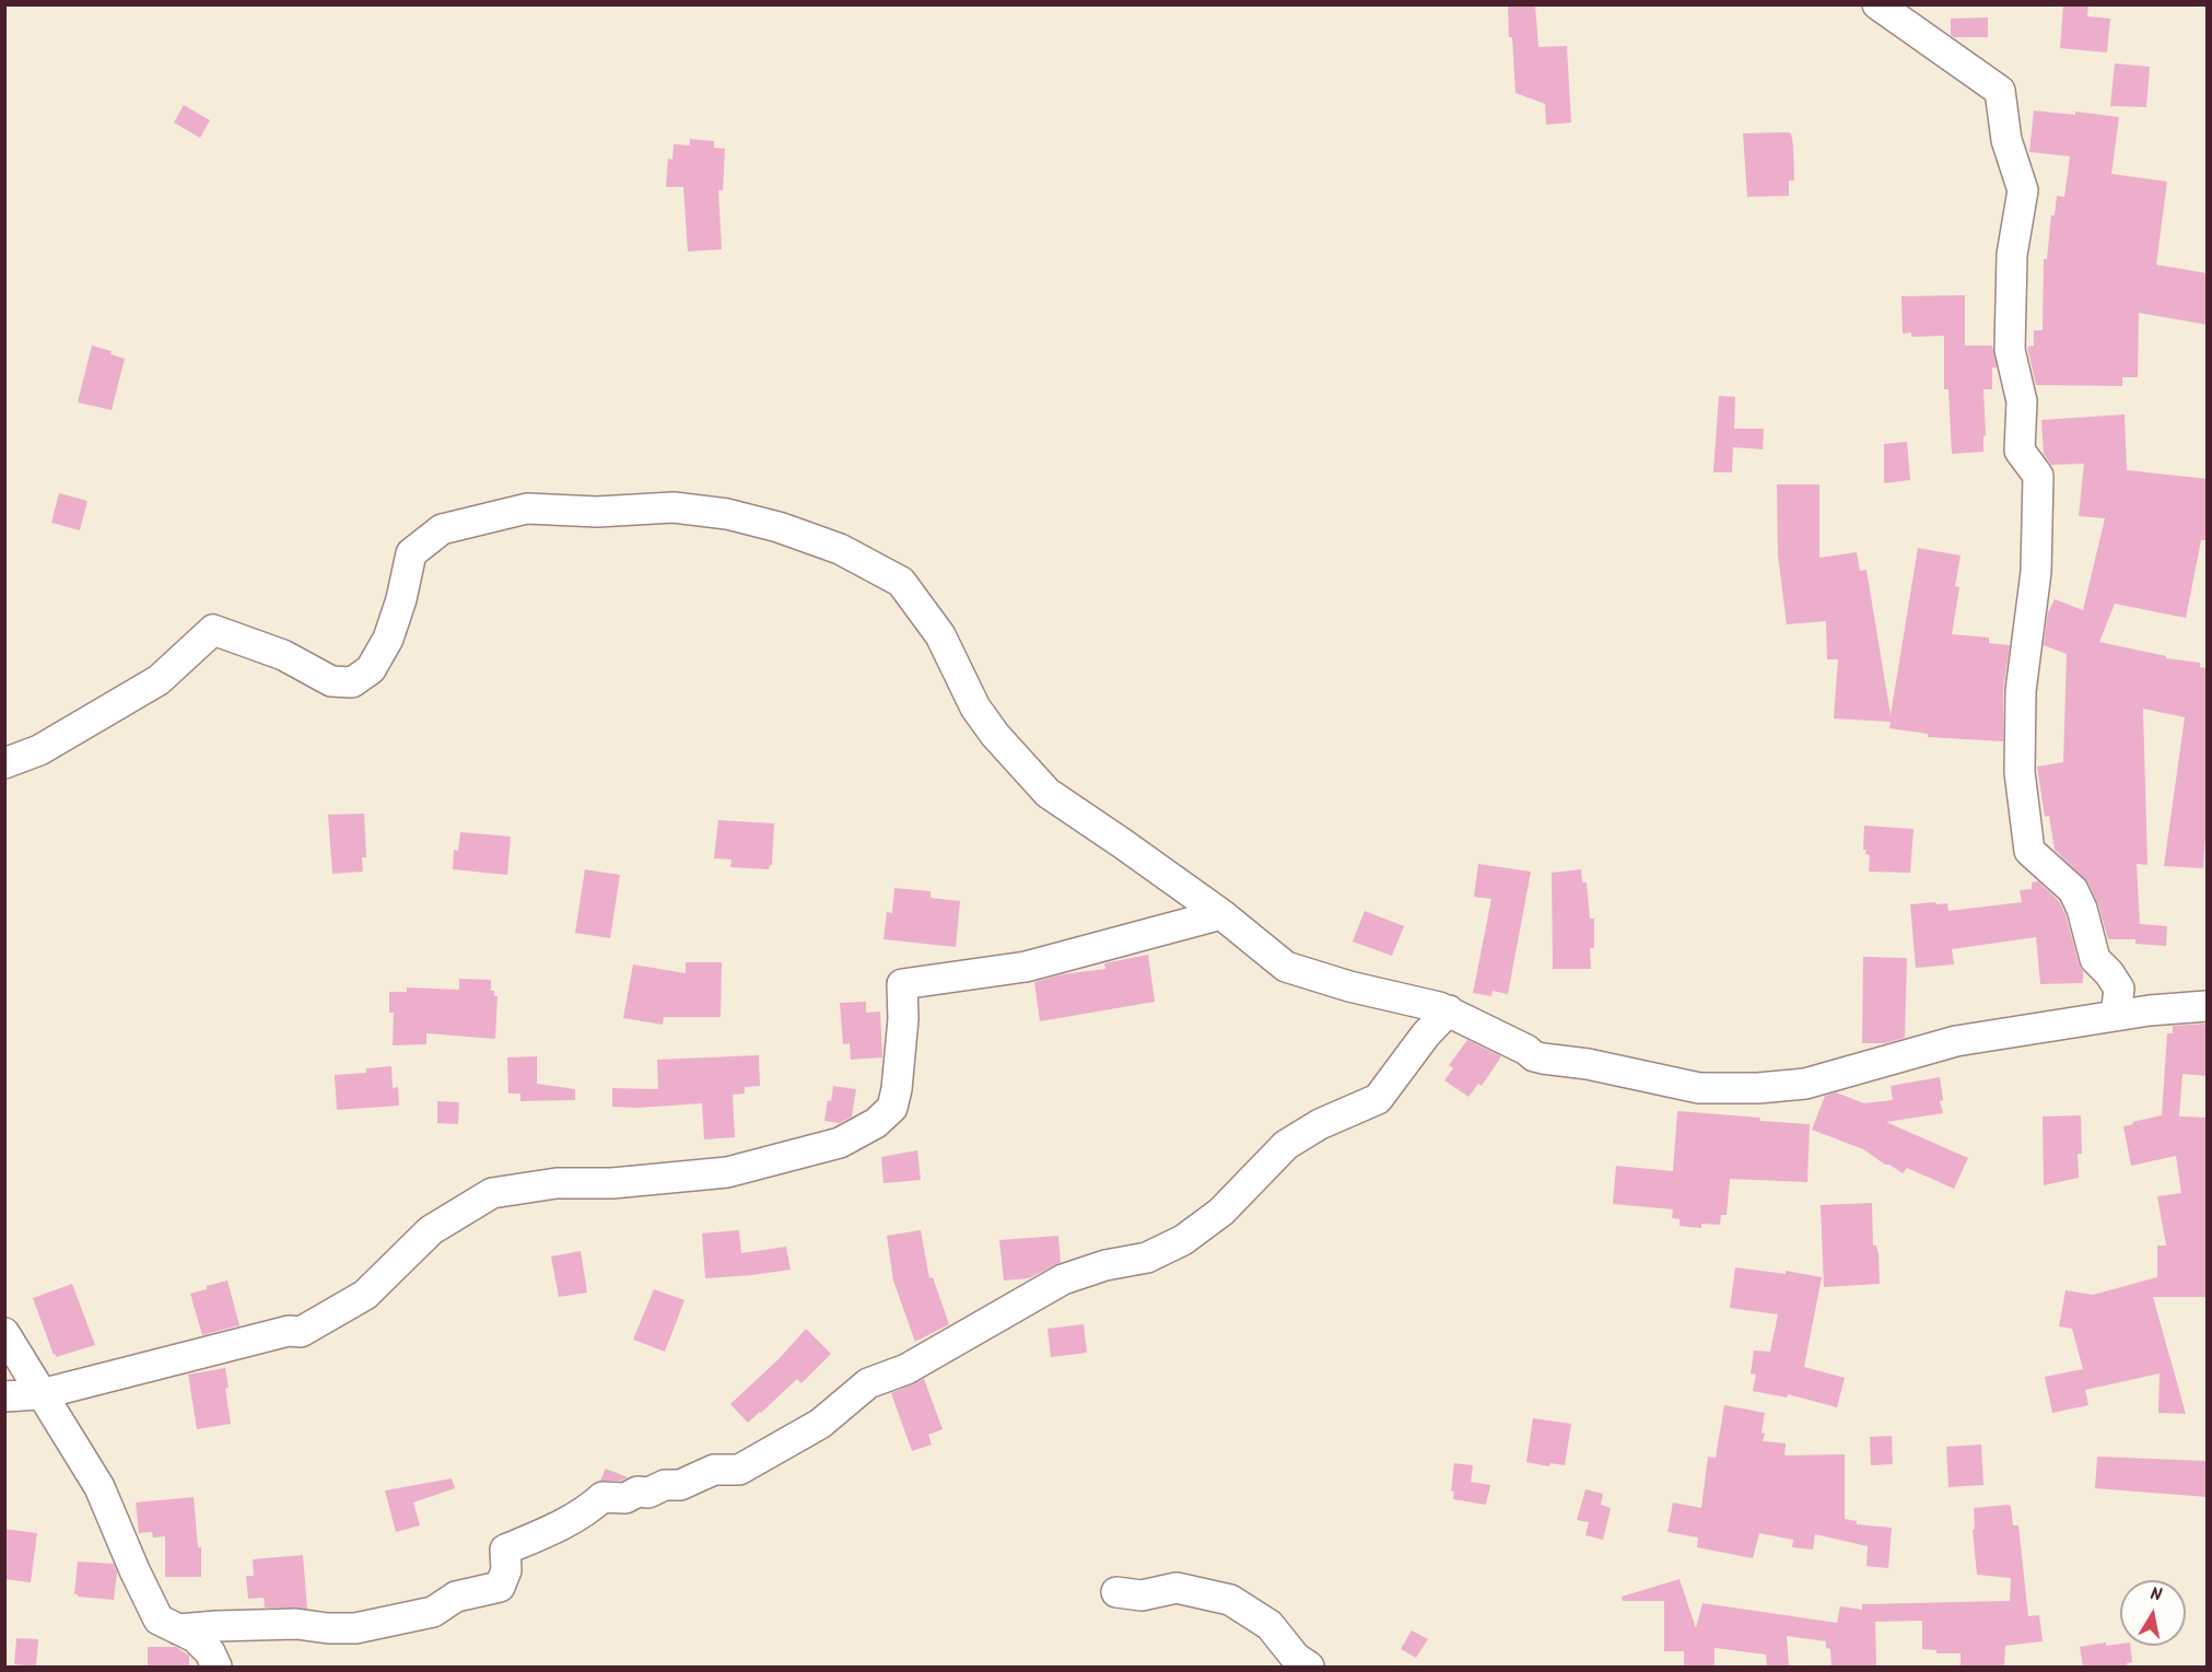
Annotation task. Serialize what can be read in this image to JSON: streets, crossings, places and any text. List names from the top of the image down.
{
  "north": "top"
}
